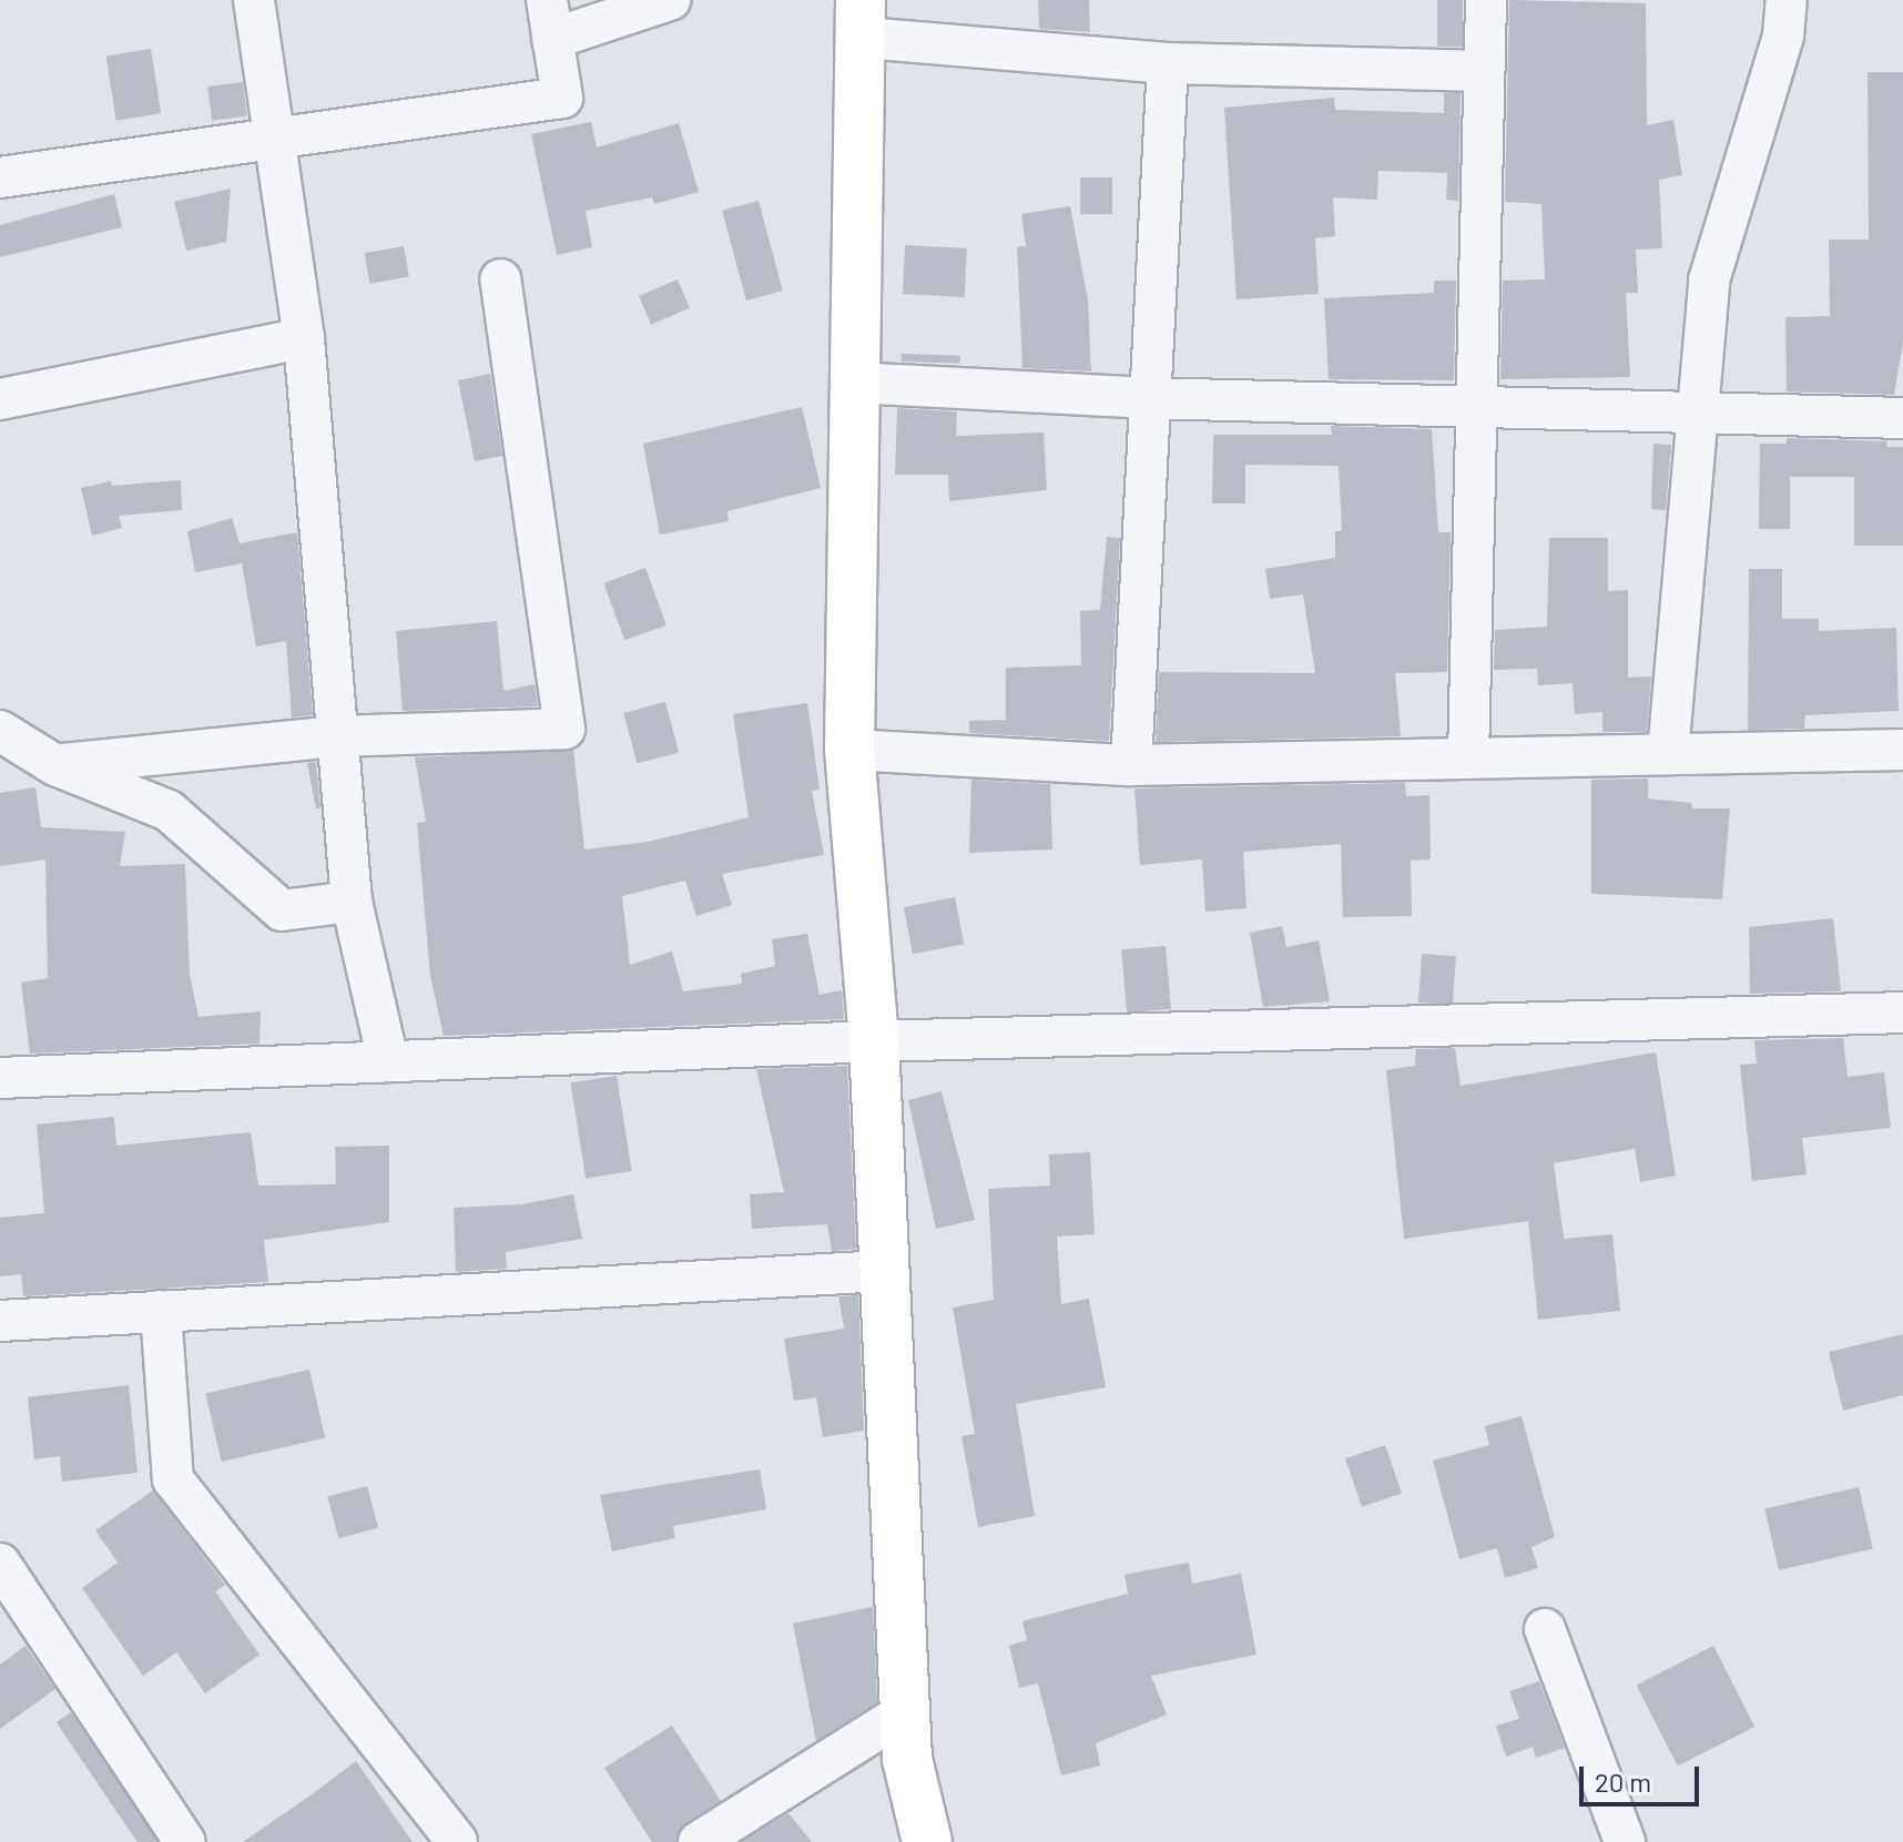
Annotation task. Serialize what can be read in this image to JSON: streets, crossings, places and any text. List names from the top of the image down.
{
  "scale_bar": "20 m"
}
